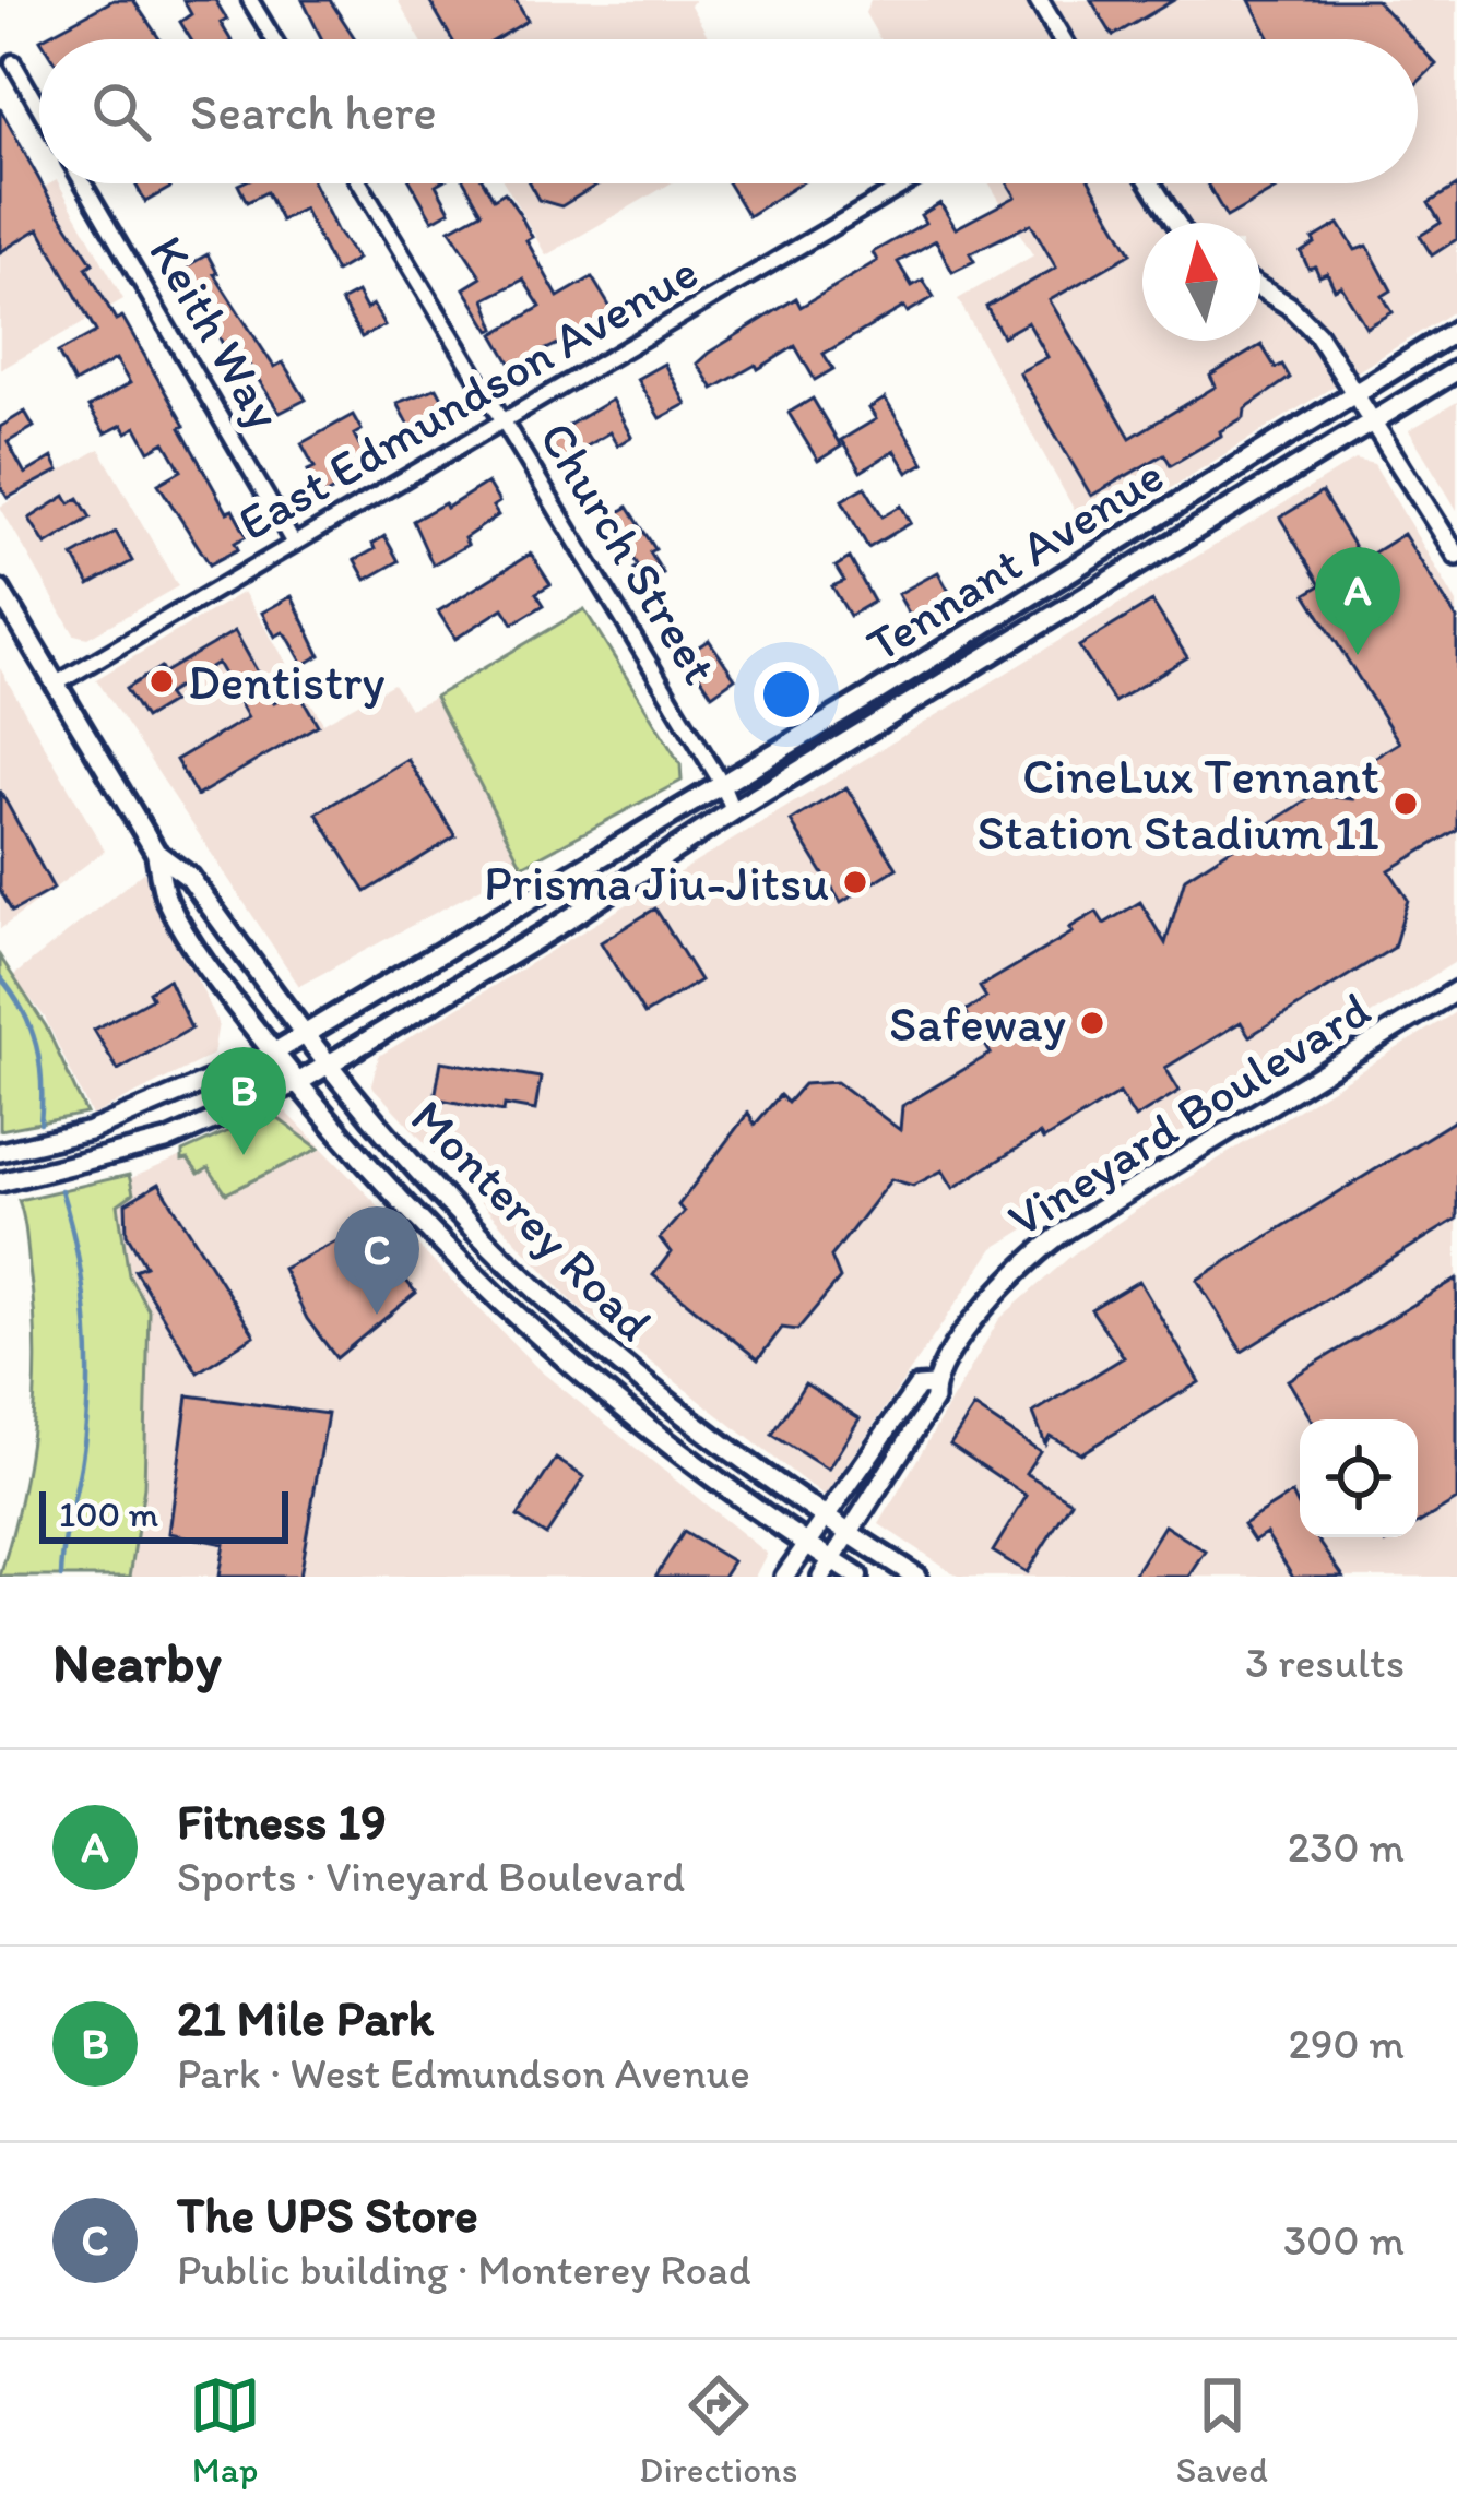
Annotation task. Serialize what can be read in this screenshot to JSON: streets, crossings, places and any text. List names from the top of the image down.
{
  "streets": {
    "main road": ["Tennant Avenue", "Monterey Road"],
    "street": [
      "Keith Way",
      "East Edmundson Avenue",
      "Church Street",
      "Vineyard Boulevard"
    ]
  },
  "crossings": [
    ["Keith Way", "East Edmundson Avenue"],
    ["East Edmundson Avenue", "Church Street"],
    ["East Edmundson Avenue", "Monterey Road"],
    ["Church Street", "Tennant Avenue"],
    ["Tennant Avenue", "Monterey Road"],
    ["Vineyard Boulevard", "Monterey Road"]
  ],
  "places": [
    "Dentistry",
    "CineLux Tennant Station Stadium 11",
    "Prisma Jiu-Jitsu",
    "Safeway"
  ],
  "scale_bar": "100 m",
  "north": "top",
  "page": {
    "search": "Search here",
    "pins": ["A", "B", "C"],
    "scale": "100 m",
    "heading": ["Nearby", "3 results"],
    "list": [
      {
        "mark": "A",
        "name": "Fitness 19",
        "note": "Sports · Vineyard Boulevard",
        "value": "230 m"
      },
      {
        "mark": "B",
        "name": "21 Mile Park",
        "note": "Park · West Edmundson Avenue",
        "value": "290 m"
      },
      {
        "mark": "C",
        "name": "The UPS Store",
        "note": "Public building · Monterey Road",
        "value": "300 m"
      }
    ],
    "nav": ["Map", "Directions", "Saved"]
  }
}
